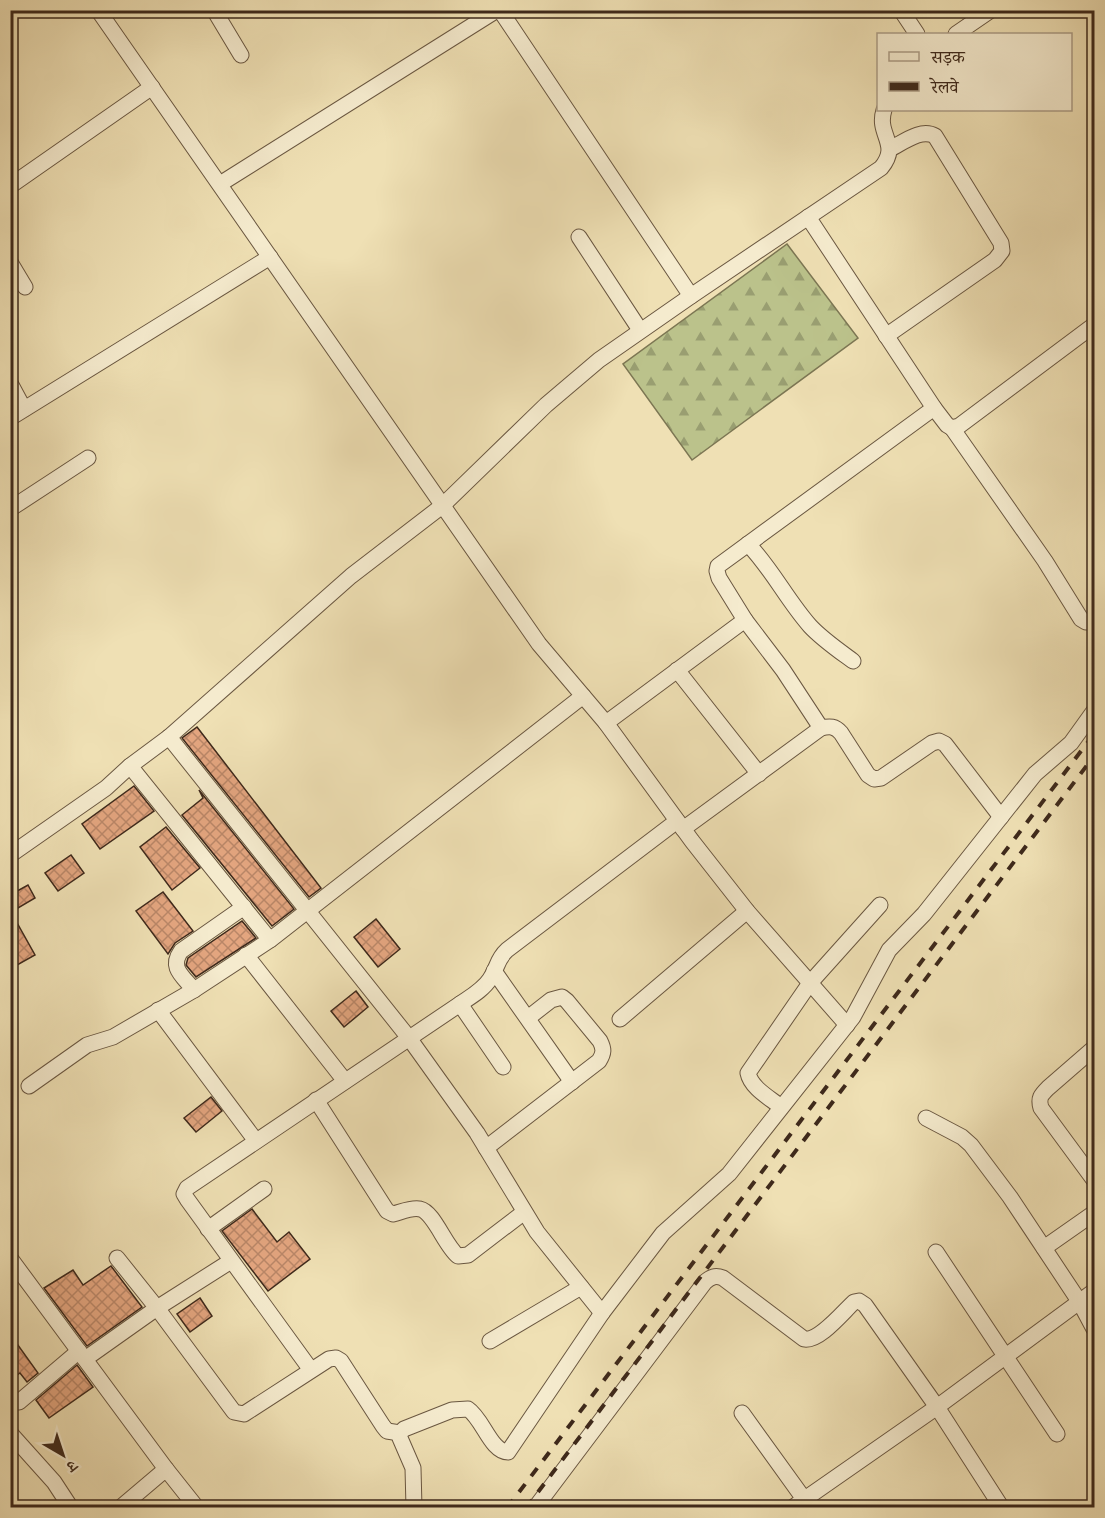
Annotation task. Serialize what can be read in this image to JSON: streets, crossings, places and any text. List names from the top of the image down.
{
  "legend": ["सड़क", "रेलवे"],
  "north": "bottom right"
}
